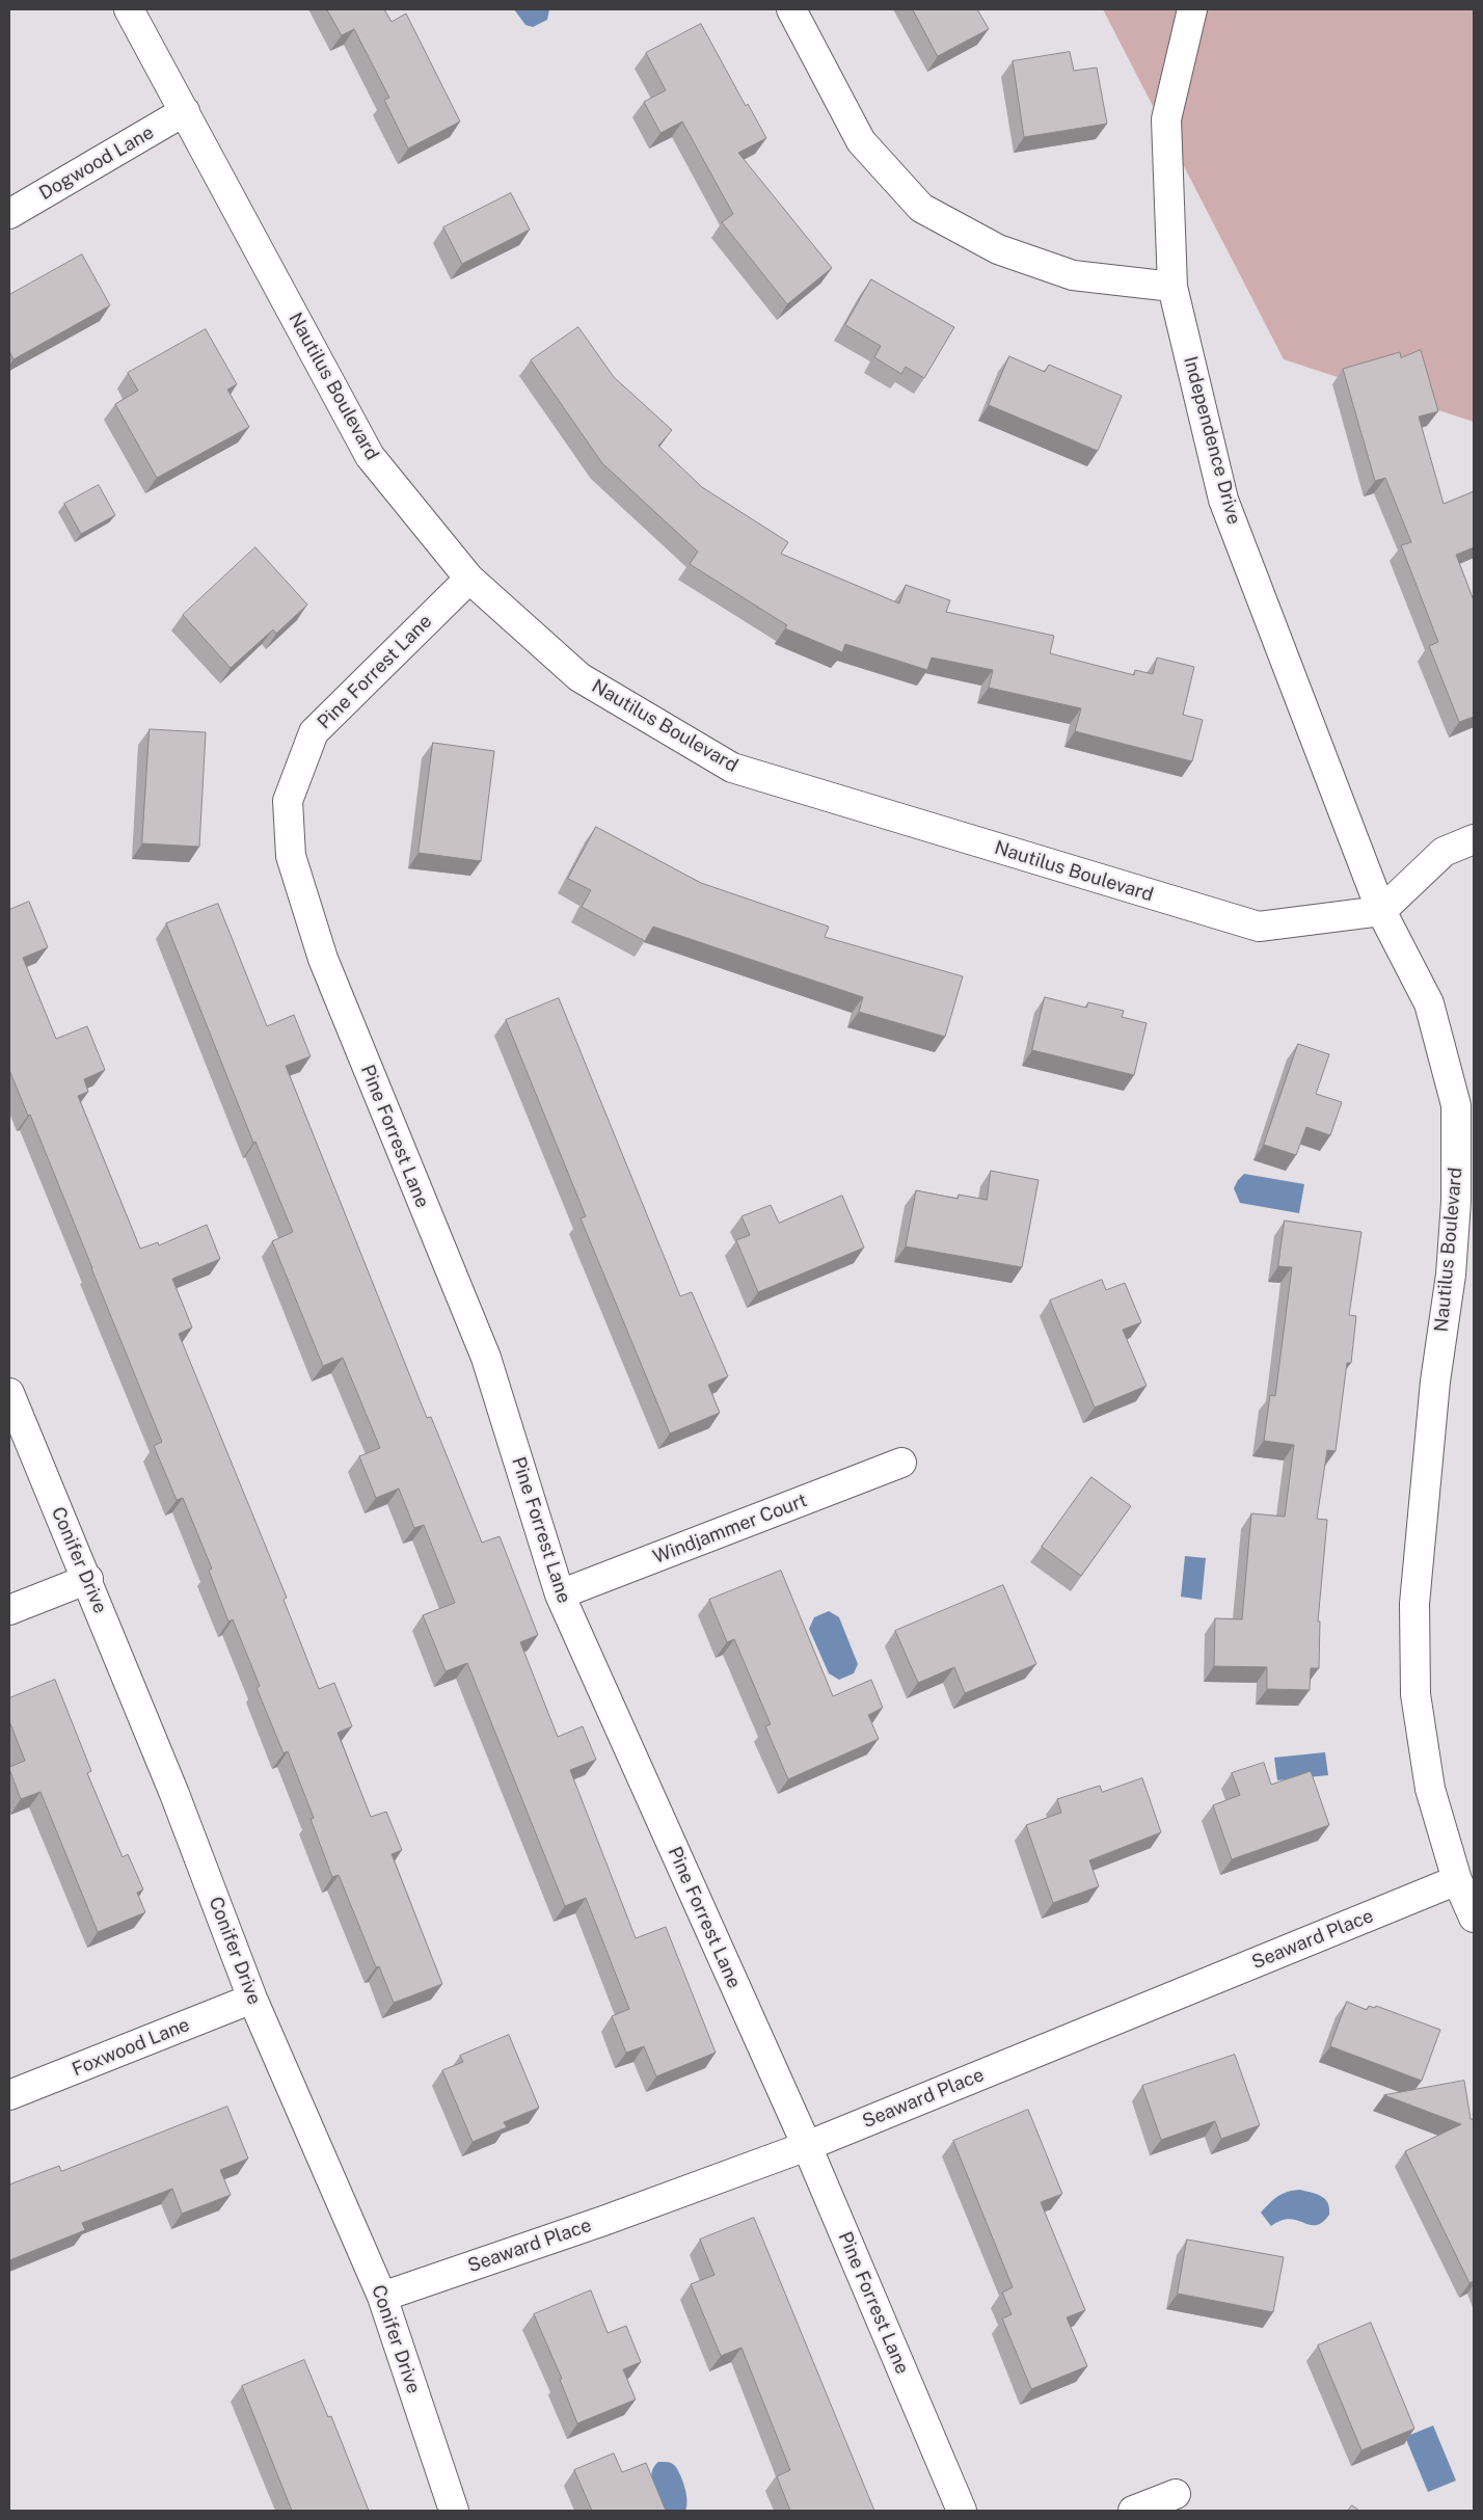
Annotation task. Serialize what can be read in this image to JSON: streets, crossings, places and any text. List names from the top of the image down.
{
  "streets": {
    "street": [
      "Dogwood Lane",
      "Nautilus Boulevard",
      "Independence Drive",
      "Pine Forrest Lane",
      "Windjammer Court",
      "Conifer Drive",
      "Seaward Place",
      "Foxwood Lane"
    ]
  },
  "crossings": [
    ["Dogwood Lane", "Nautilus Boulevard"],
    ["Nautilus Boulevard", "Independence Drive"],
    ["Nautilus Boulevard", "Pine Forrest Lane"],
    ["Nautilus Boulevard", "Seaward Place"],
    ["Pine Forrest Lane", "Windjammer Court"],
    ["Pine Forrest Lane", "Seaward Place"],
    ["Conifer Drive", "Seaward Place"],
    ["Conifer Drive", "Foxwood Lane"]
  ]
}
